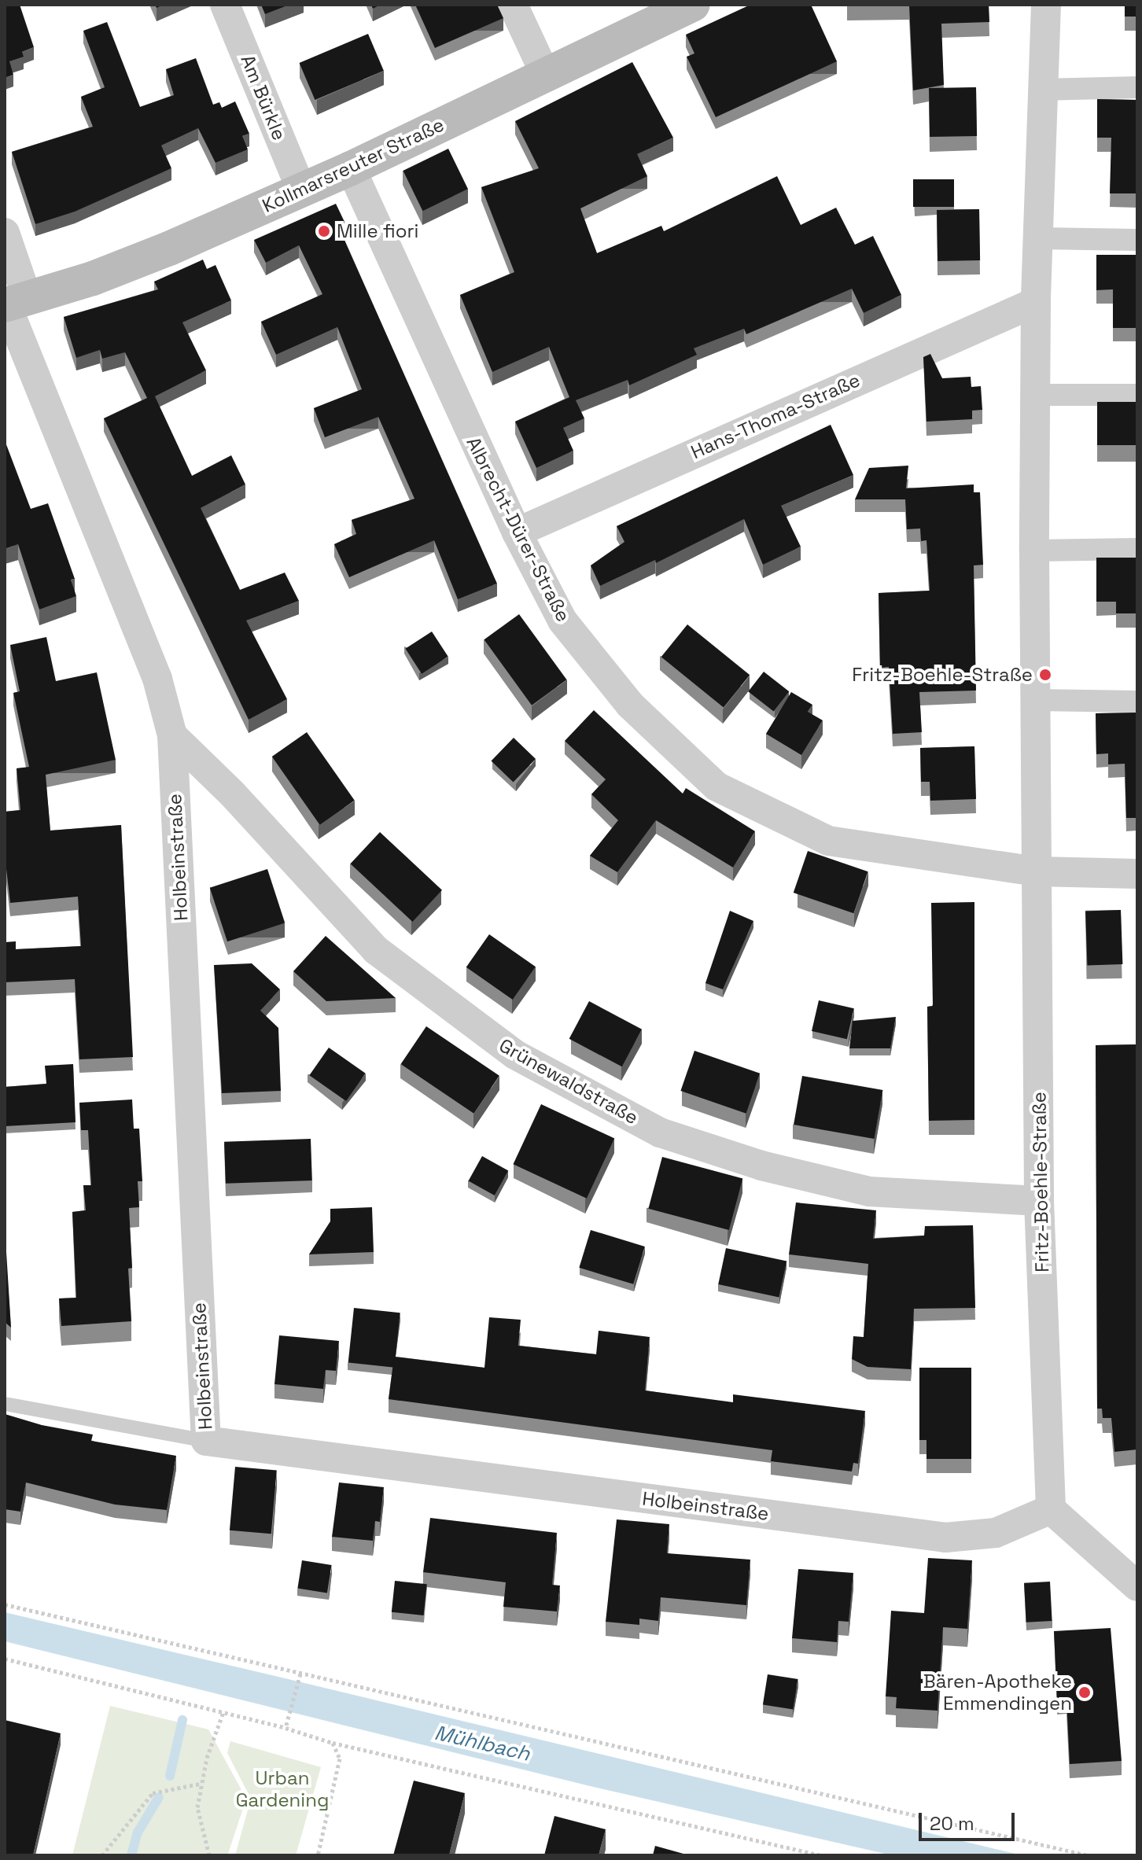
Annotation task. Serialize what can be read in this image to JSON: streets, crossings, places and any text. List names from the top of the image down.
{
  "streets": {
    "main road": ["Kollmarsreuter Straße"],
    "street": [
      "Am Bürkle",
      "Hans-Thoma-Straße",
      "Albrecht-Dürer-Straße",
      "Holbeinstraße",
      "Grünewaldstraße",
      "Fritz-Boehle-Straße"
    ]
  },
  "crossings": [
    ["Am Bürkle", "Kollmarsreuter Straße"],
    ["Kollmarsreuter Straße", "Albrecht-Dürer-Straße"],
    ["Kollmarsreuter Straße", "Holbeinstraße"],
    ["Hans-Thoma-Straße", "Albrecht-Dürer-Straße"],
    ["Hans-Thoma-Straße", "Fritz-Boehle-Straße"],
    ["Albrecht-Dürer-Straße", "Fritz-Boehle-Straße"],
    ["Holbeinstraße", "Grünewaldstraße"],
    ["Holbeinstraße", "Fritz-Boehle-Straße"],
    ["Grünewaldstraße", "Fritz-Boehle-Straße"]
  ],
  "water": ["Mühlbach"],
  "parks": ["Urban Gardening"],
  "places": ["Mille fiori", "Fritz-Boehle-Straße", "Bären-Apotheke Emmendingen"],
  "scale_bar": "20 m"
}
